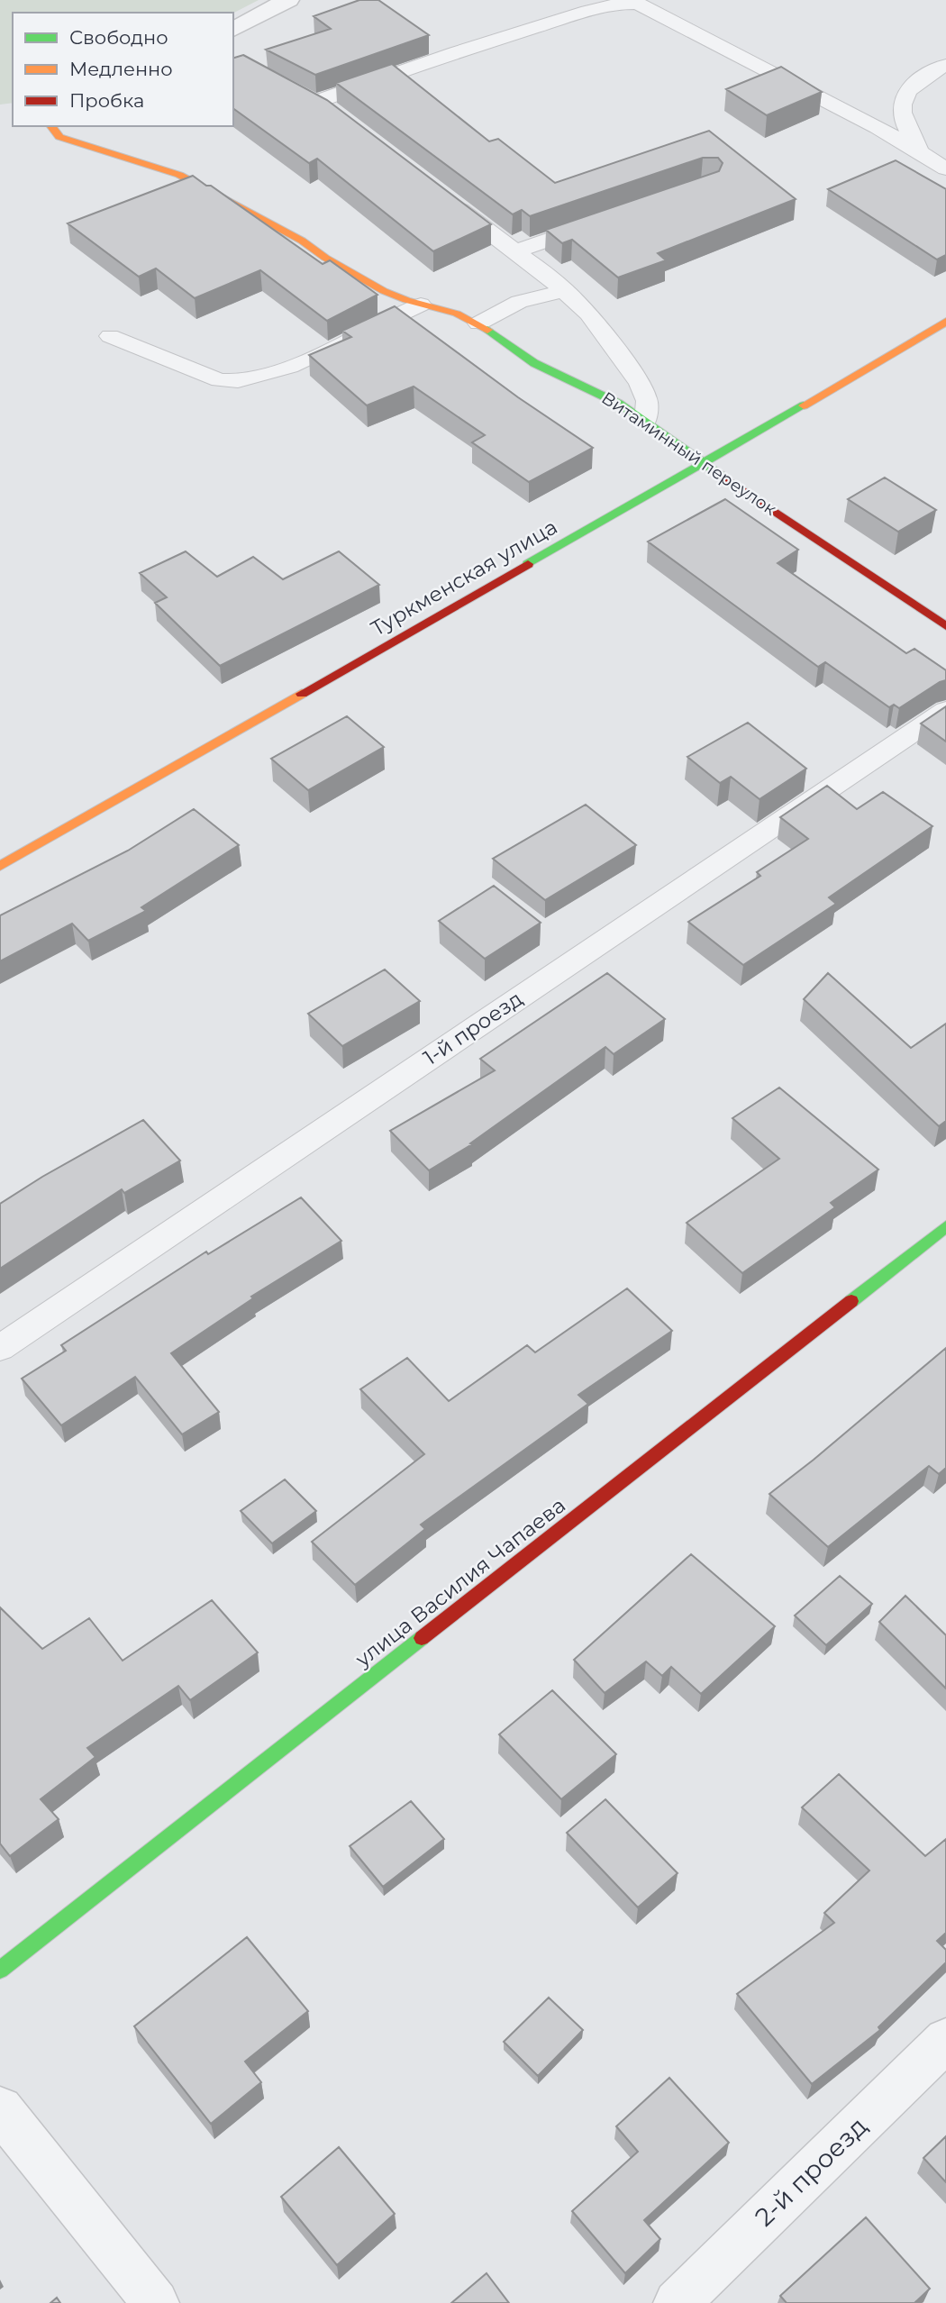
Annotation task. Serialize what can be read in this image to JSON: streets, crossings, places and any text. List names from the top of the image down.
{
  "streets": {
    "street": [
      "Витаминный переулок",
      "Туркменская улица",
      "улица Василия Чапаева",
      "2-й проезд"
    ],
    "lane": ["1-й проезд"]
  },
  "crossings": [
    ["Витаминный переулок", "Туркменская улица"]
  ],
  "legend": ["Свободно", "Медленно", "Пробка"]
}
